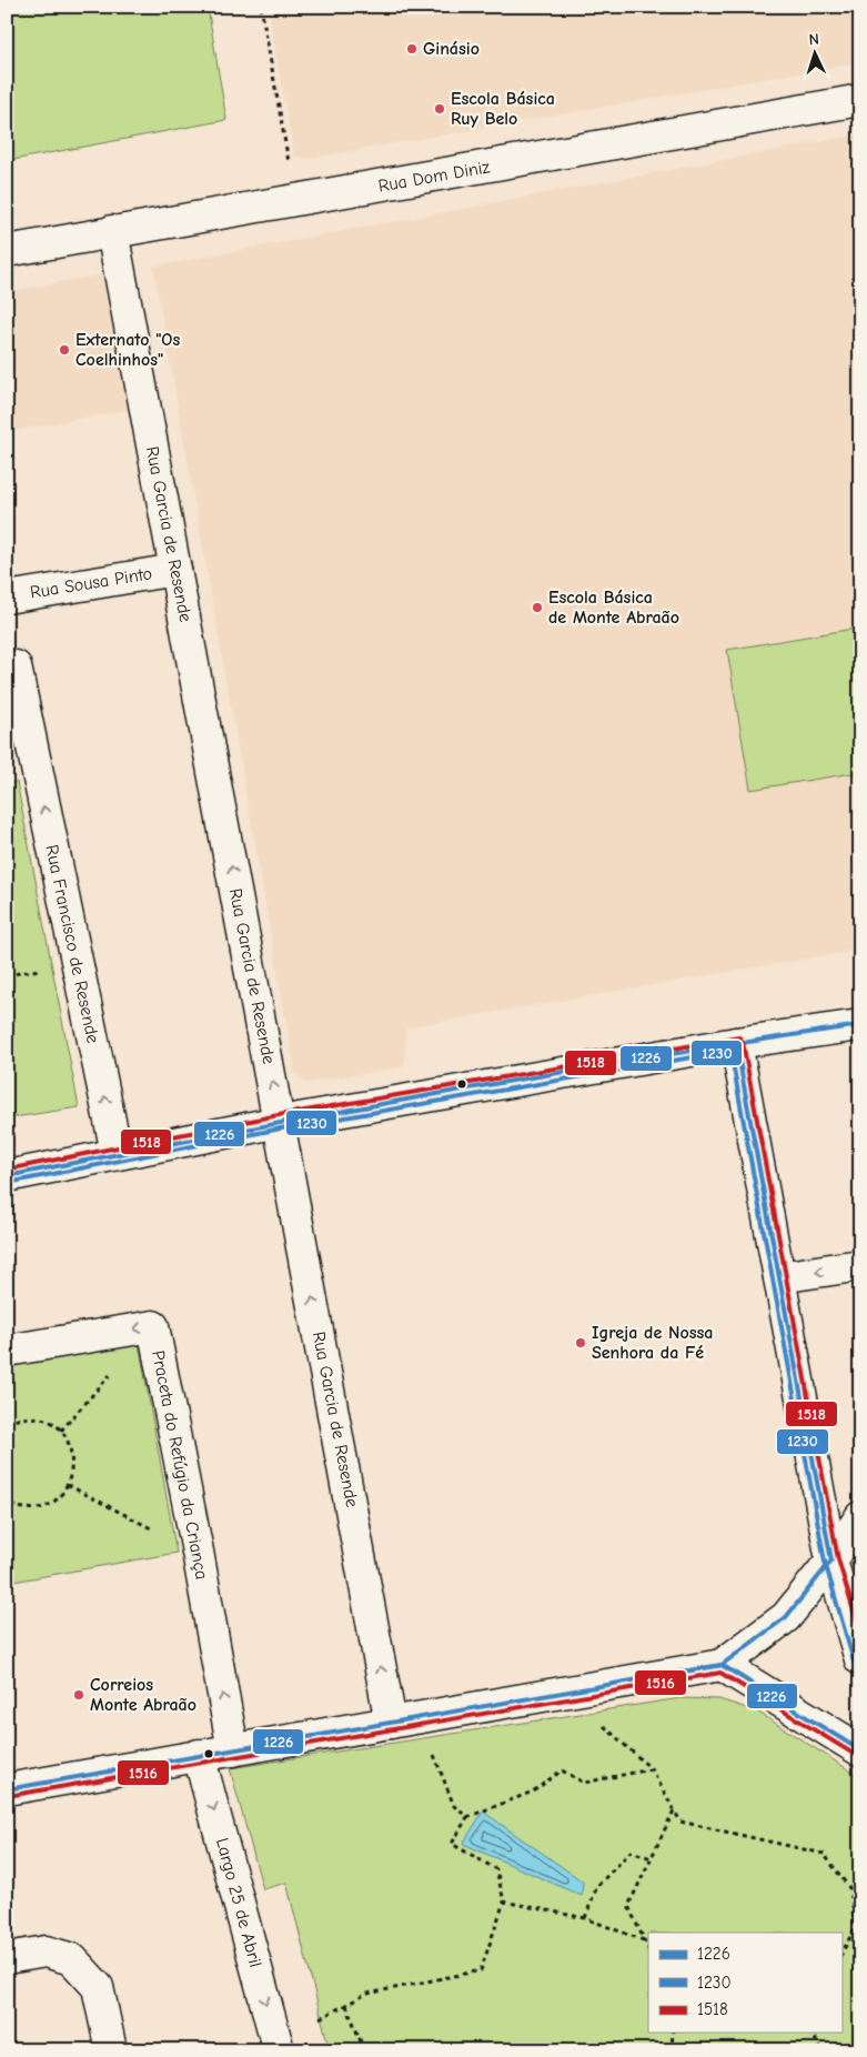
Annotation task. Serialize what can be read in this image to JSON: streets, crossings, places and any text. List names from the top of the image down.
{
  "streets": {
    "street": [
      "Rua Dom Diniz",
      "Rua Garcia de Resende",
      "Rua Sousa Pinto",
      "Rua Francisco de Resende",
      "Praceta do Refúgio da Criança",
      "Largo 25 de Abril"
    ]
  },
  "crossings": [
    ["Rua Dom Diniz", "Rua Garcia de Resende"],
    ["Rua Garcia de Resende", "Rua Sousa Pinto"]
  ],
  "one_way": ["Rua Garcia de Resende", "Rua Francisco de Resende", "Largo 25 de Abril"],
  "places": [
    "Ginásio",
    "Escola Básica Ruy Belo",
    "Externato \"Os Coelhinhos\"",
    "Escola Básica de Monte Abraão",
    "Igreja de Nossa Senhora da Fé",
    "Correios Monte Abraão"
  ],
  "lines": [
    "transit line 1226",
    "transit line 1518",
    "transit line 1230",
    "transit line 1516"
  ],
  "legend": ["1226", "1230", "1518"],
  "north": "top"
}
